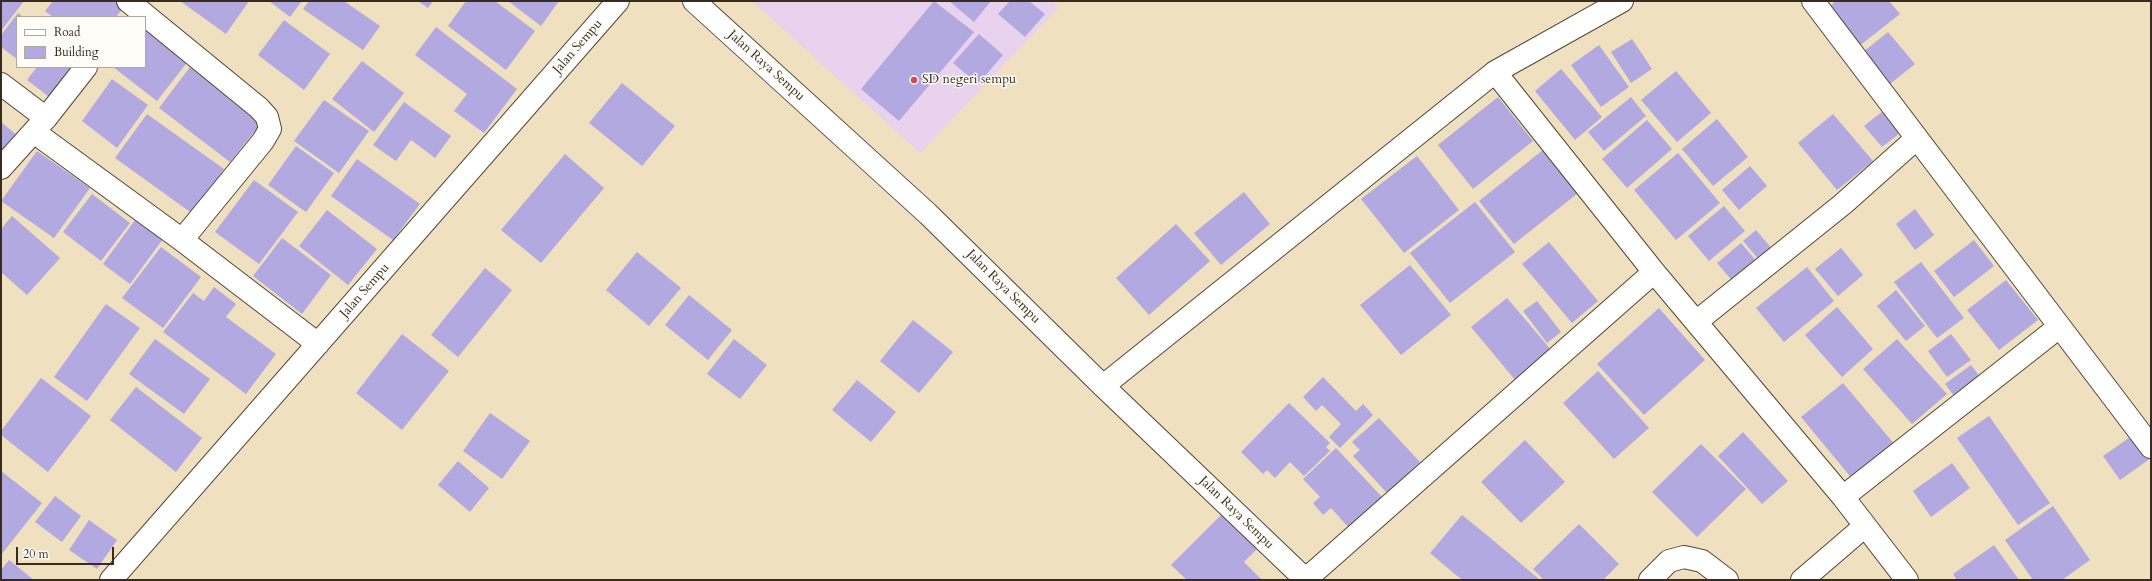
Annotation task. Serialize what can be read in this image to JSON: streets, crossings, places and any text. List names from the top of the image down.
{
  "streets": {
    "street": ["Jalan Sempu", "Jalan Raya Sempu"]
  },
  "places": ["SD negeri sempu"],
  "legend": ["Road", "Building"],
  "scale_bar": "20 m"
}
